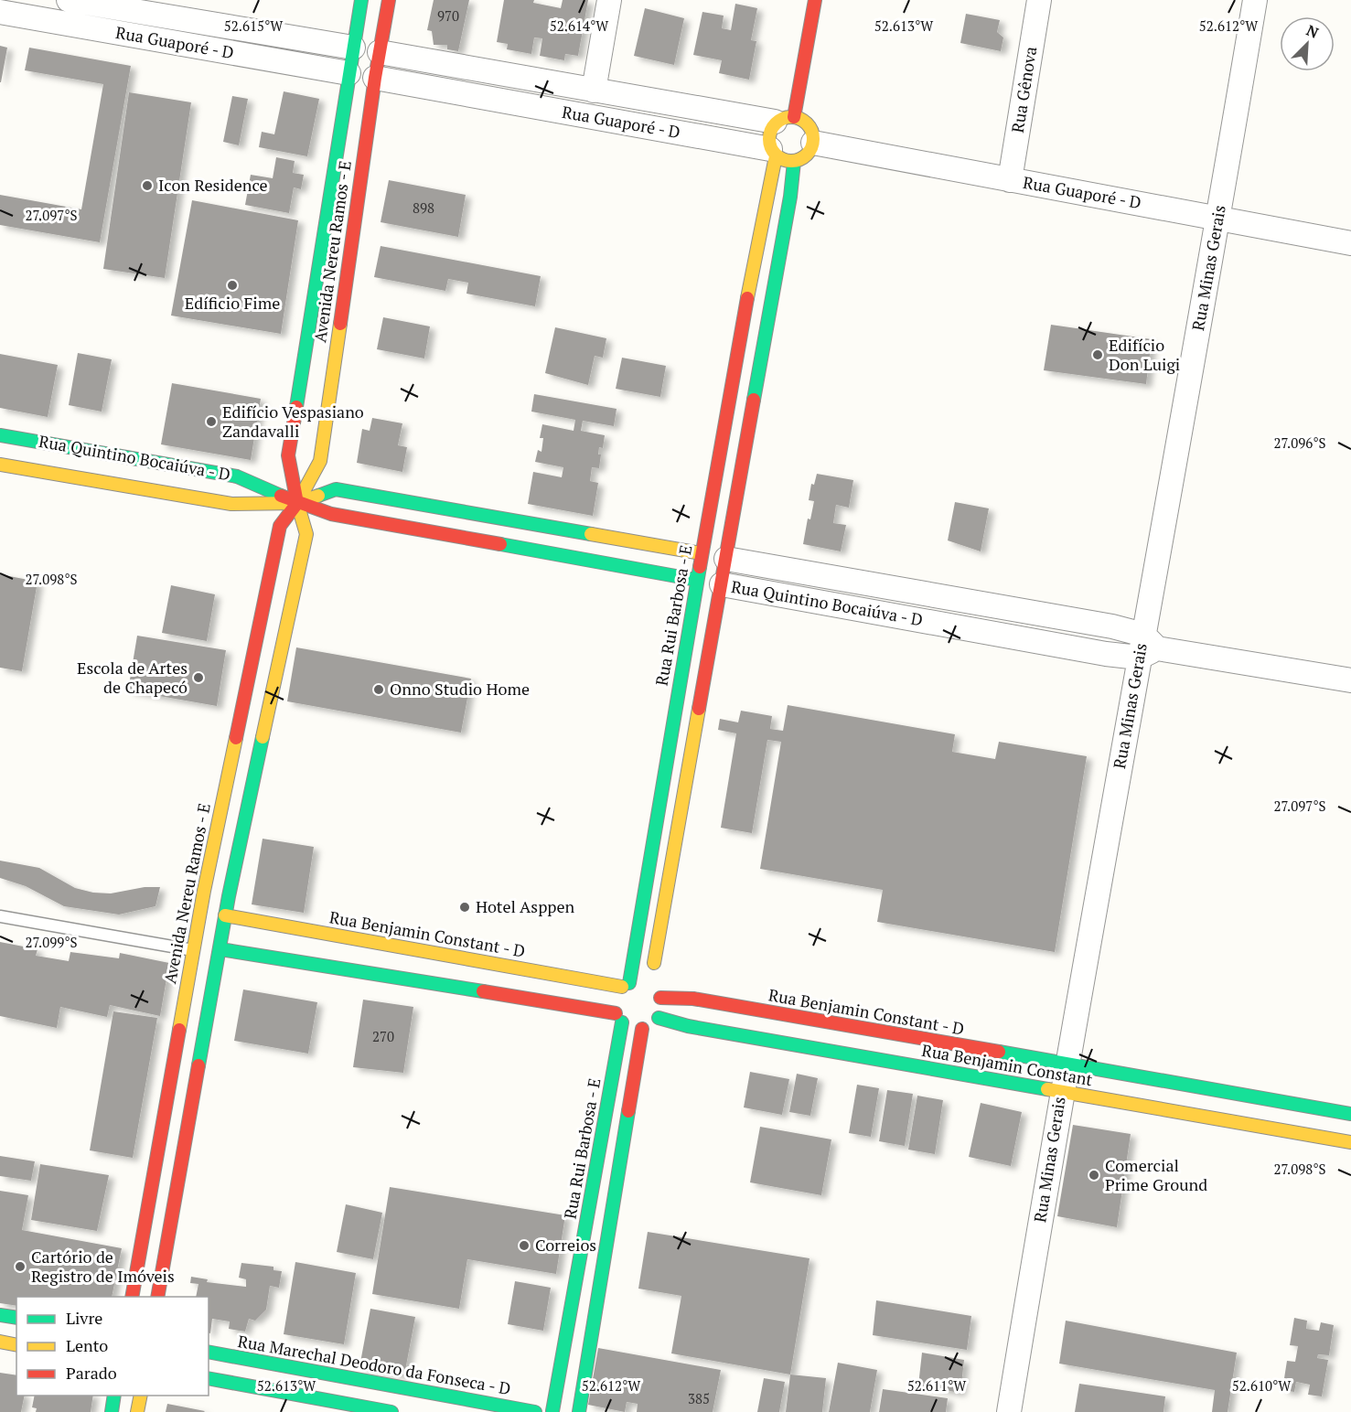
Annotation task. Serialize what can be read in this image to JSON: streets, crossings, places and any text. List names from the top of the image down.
{
  "streets": {
    "street": [
      "Rua Guaporé - D",
      "Rua Gênova",
      "Avenida Nereu Ramos - E",
      "Rua Minas Gerais",
      "Rua Quintino Bocaiúva - D",
      "Rua Rui Barbosa - E",
      "Rua Benjamin Constant - D",
      "Rua Benjamin Constant",
      "Rua Marechal Deodoro da Fonseca - D"
    ]
  },
  "crossings": [
    ["Rua Guaporé - D", "Rua Gênova"],
    ["Rua Guaporé - D", "Avenida Nereu Ramos - E"],
    ["Rua Guaporé - D", "Rua Minas Gerais"],
    ["Rua Guaporé - D", "Rua Rui Barbosa - E"],
    ["Avenida Nereu Ramos - E", "Rua Quintino Bocaiúva - D"],
    ["Avenida Nereu Ramos - E", "Rua Benjamin Constant - D"],
    ["Rua Minas Gerais", "Rua Quintino Bocaiúva - D"],
    ["Rua Minas Gerais", "Rua Benjamin Constant - D"],
    ["Rua Minas Gerais", "Rua Benjamin Constant"],
    ["Rua Quintino Bocaiúva - D", "Rua Rui Barbosa - E"],
    ["Rua Rui Barbosa - E", "Rua Benjamin Constant - D"],
    ["Rua Rui Barbosa - E", "Rua Benjamin Constant"],
    ["Rua Benjamin Constant - D", "Rua Benjamin Constant"]
  ],
  "places": [
    "Icon Residence",
    "Edíficio Fime",
    "Edifício Don Luigi",
    "Edifício Vespasiano Zandavalli",
    "Escola de Artes de Chapecó",
    "Onno Studio Home",
    "Hotel Asppen",
    "Comercial Prime Ground",
    "Correios",
    "Cartório de Registro de Imóveis"
  ],
  "house_numbers": [
    "970",
    "898",
    "270",
    "385"
  ],
  "legend": ["Livre", "Lento", "Parado"],
  "north": "top right",
  "coordinates": [
    "52.613°W",
    "52.612°W",
    "52.615°W",
    "52.614°W",
    "27.097°S",
    "27.096°S",
    "27.098°S",
    "27.099°S",
    "52.611°W",
    "52.610°W"
  ]
}
